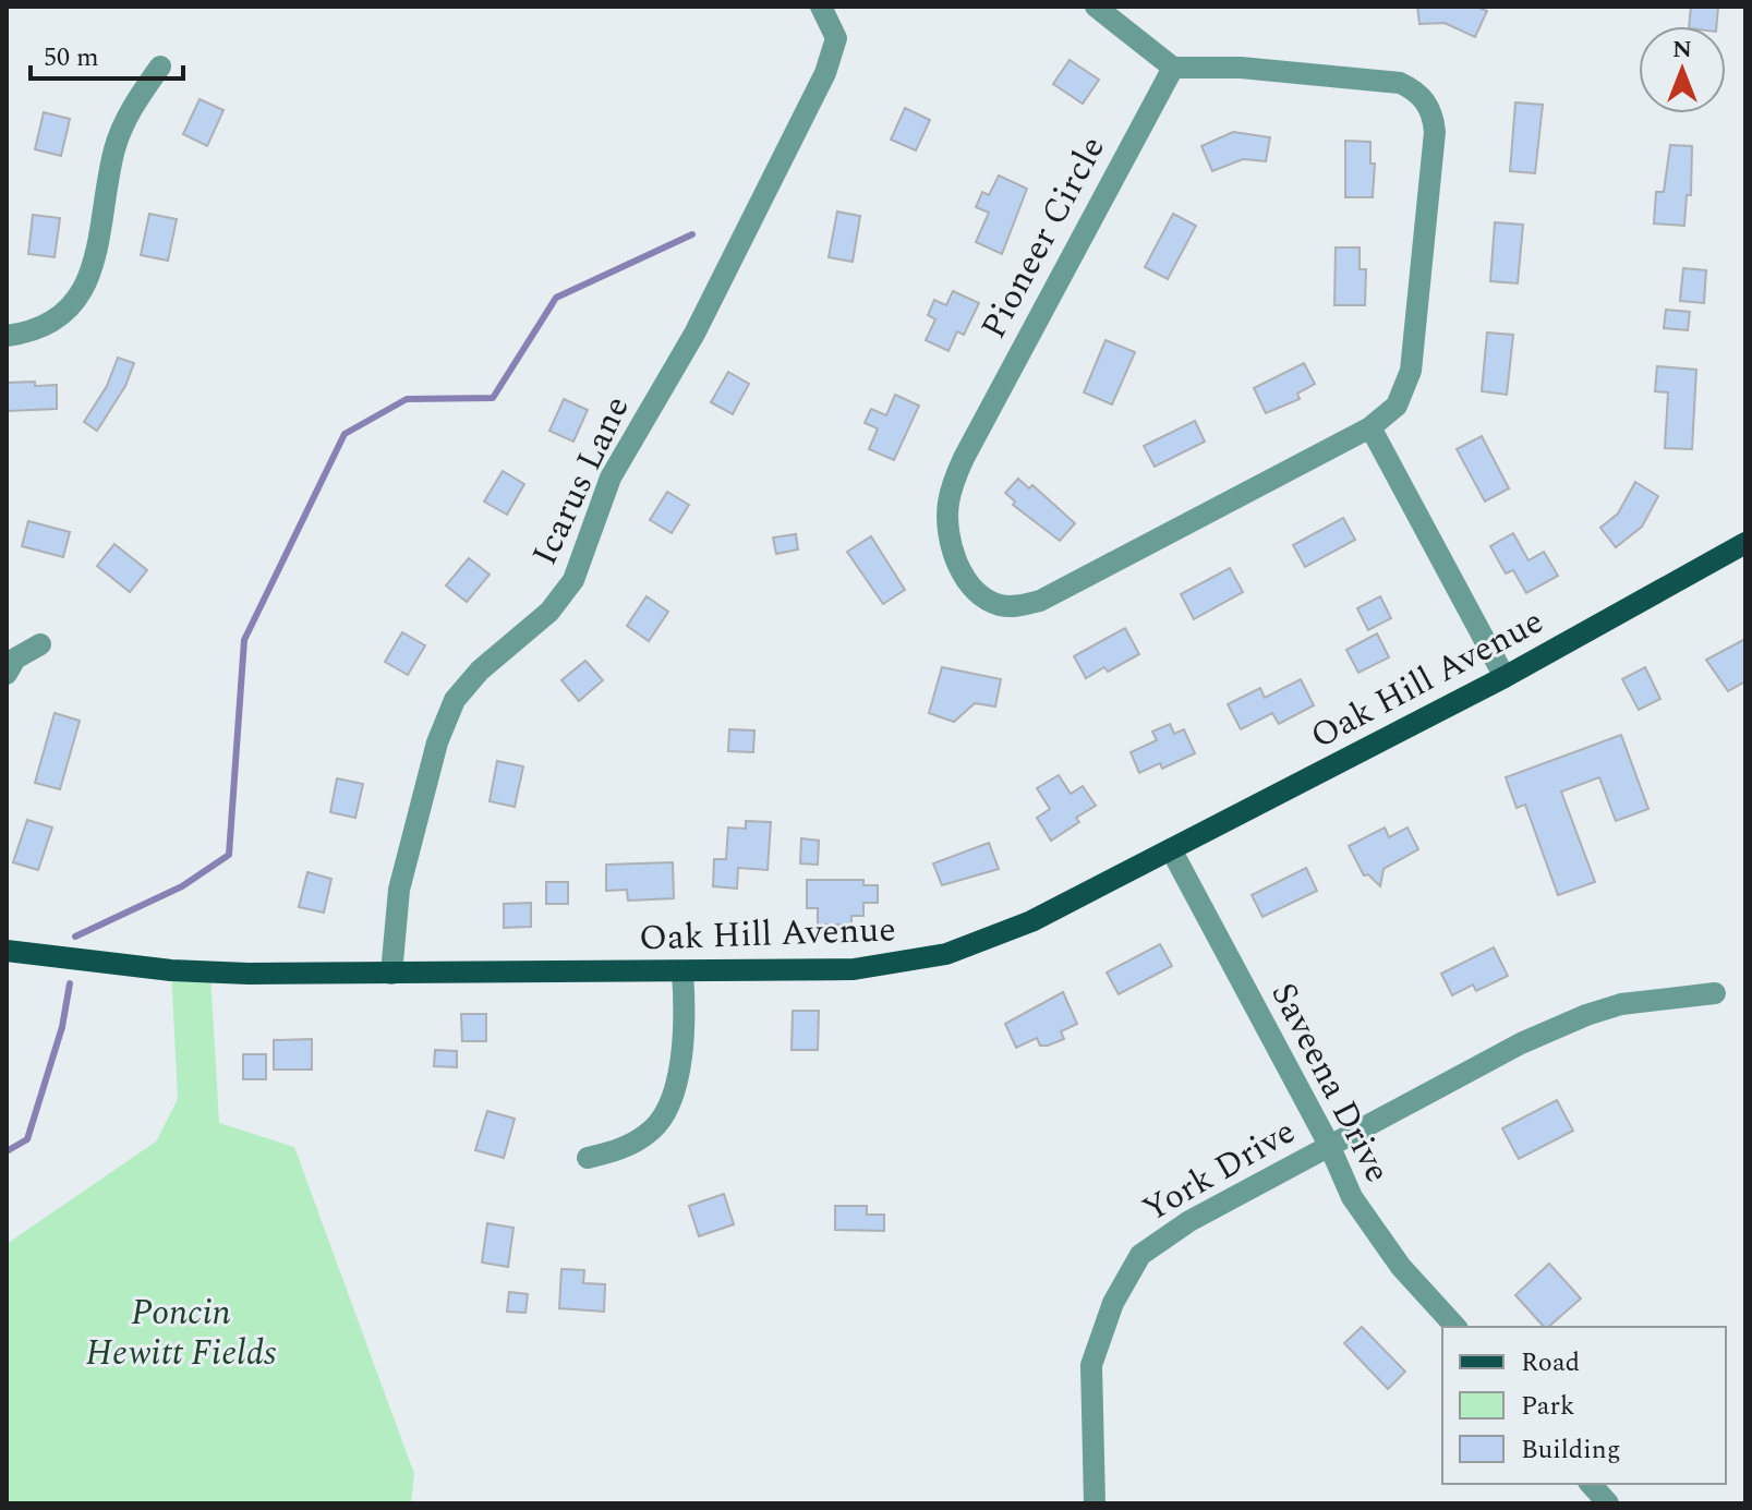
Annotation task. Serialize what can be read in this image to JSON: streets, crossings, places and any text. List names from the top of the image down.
{
  "streets": {
    "main road": ["Oak Hill Avenue"],
    "street": [
      "Pioneer Circle",
      "Icarus Lane",
      "Saveena Drive",
      "York Drive"
    ]
  },
  "crossings": [
    ["Icarus Lane", "Oak Hill Avenue"],
    ["Oak Hill Avenue", "Saveena Drive"],
    ["Saveena Drive", "York Drive"]
  ],
  "parks": ["Poncin Hewitt Fields"],
  "legend": ["Road", "Park", "Building"],
  "scale_bar": "50 m",
  "north": "top"
}
